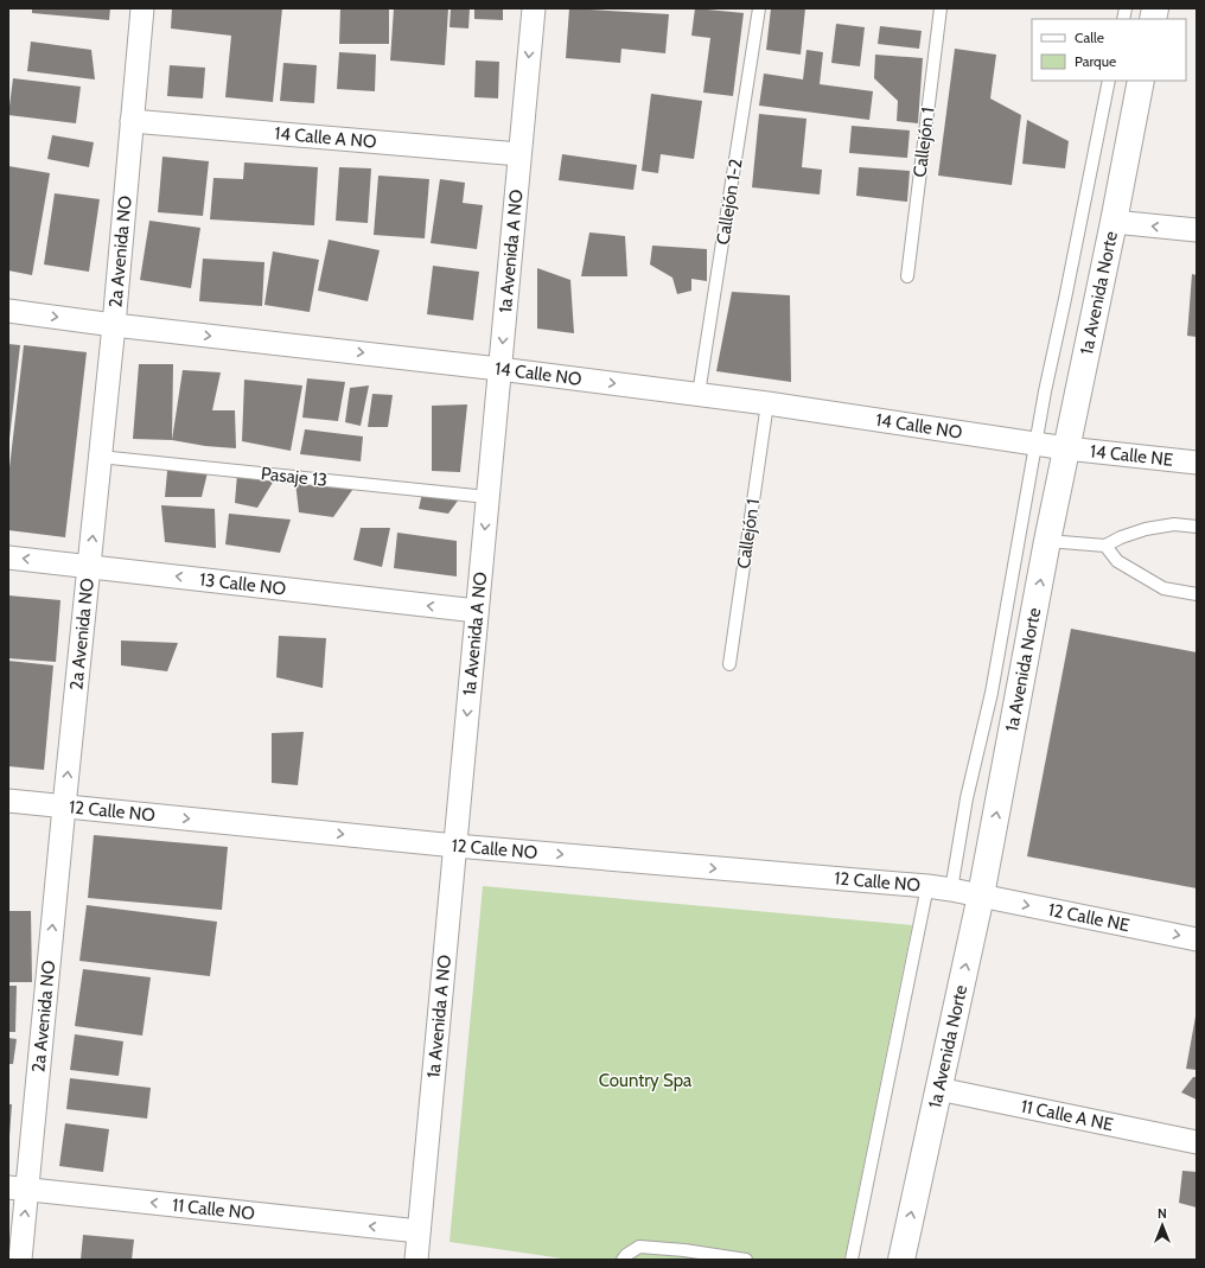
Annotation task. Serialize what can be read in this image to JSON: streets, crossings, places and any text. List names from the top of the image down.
{
  "streets": {
    "street": [
      "14 Calle A NO",
      "2a Avenida NO",
      "1a Avenida A NO",
      "1a Avenida Norte",
      "14 Calle NO",
      "14 Calle NE",
      "13 Calle NO",
      "12 Calle NO",
      "12 Calle NE",
      "11 Calle A NE",
      "11 Calle NO"
    ],
    "lane": ["Callejón 1", "Callejón 1-2", "Pasaje 13"]
  },
  "crossings": [
    ["14 Calle A NO", "2a Avenida NO"],
    ["14 Calle A NO", "1a Avenida A NO"],
    ["Callejón 1", "14 Calle NO"],
    ["Callejón 1-2", "14 Calle NO"],
    ["2a Avenida NO", "14 Calle NO"],
    ["2a Avenida NO", "Pasaje 13"],
    ["2a Avenida NO", "13 Calle NO"],
    ["2a Avenida NO", "12 Calle NO"],
    ["2a Avenida NO", "11 Calle NO"],
    ["1a Avenida A NO", "14 Calle NO"],
    ["1a Avenida A NO", "Pasaje 13"],
    ["1a Avenida A NO", "13 Calle NO"],
    ["1a Avenida A NO", "12 Calle NO"],
    ["1a Avenida A NO", "11 Calle NO"],
    ["1a Avenida Norte", "14 Calle NO"],
    ["1a Avenida Norte", "14 Calle NE"],
    ["1a Avenida Norte", "12 Calle NO"],
    ["1a Avenida Norte", "12 Calle NE"],
    ["1a Avenida Norte", "11 Calle A NE"],
    ["14 Calle NO", "14 Calle NE"],
    ["12 Calle NO", "12 Calle NE"]
  ],
  "one_way": [
    "2a Avenida NO",
    "1a Avenida A NO",
    "1a Avenida Norte",
    "14 Calle NO",
    "13 Calle NO",
    "12 Calle NO",
    "12 Calle NE",
    "11 Calle NO"
  ],
  "parks": ["Country Spa"],
  "legend": ["Calle", "Parque"],
  "north": "top"
}
